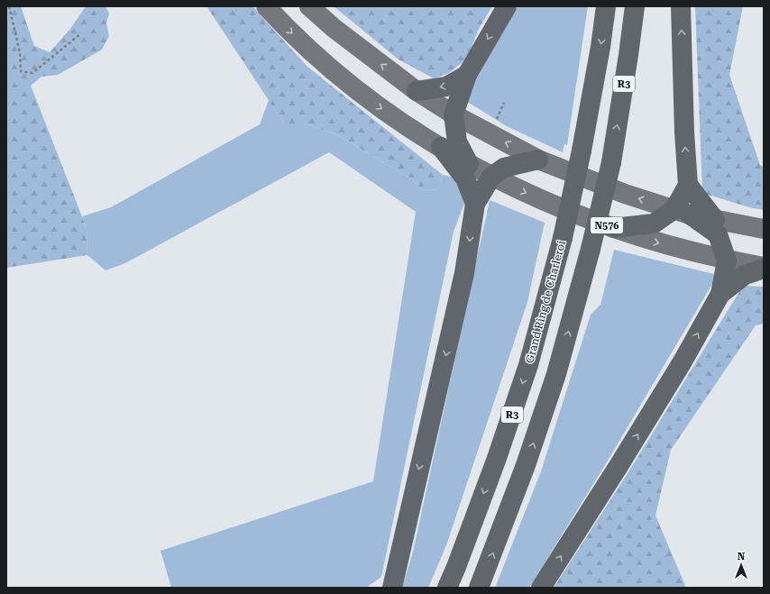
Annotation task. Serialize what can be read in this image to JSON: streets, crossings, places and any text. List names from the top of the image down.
{
  "streets": {
    "highway": ["R3", "Grand Ring de Charleroi"],
    "main road": ["N576"]
  },
  "north": "top"
}
